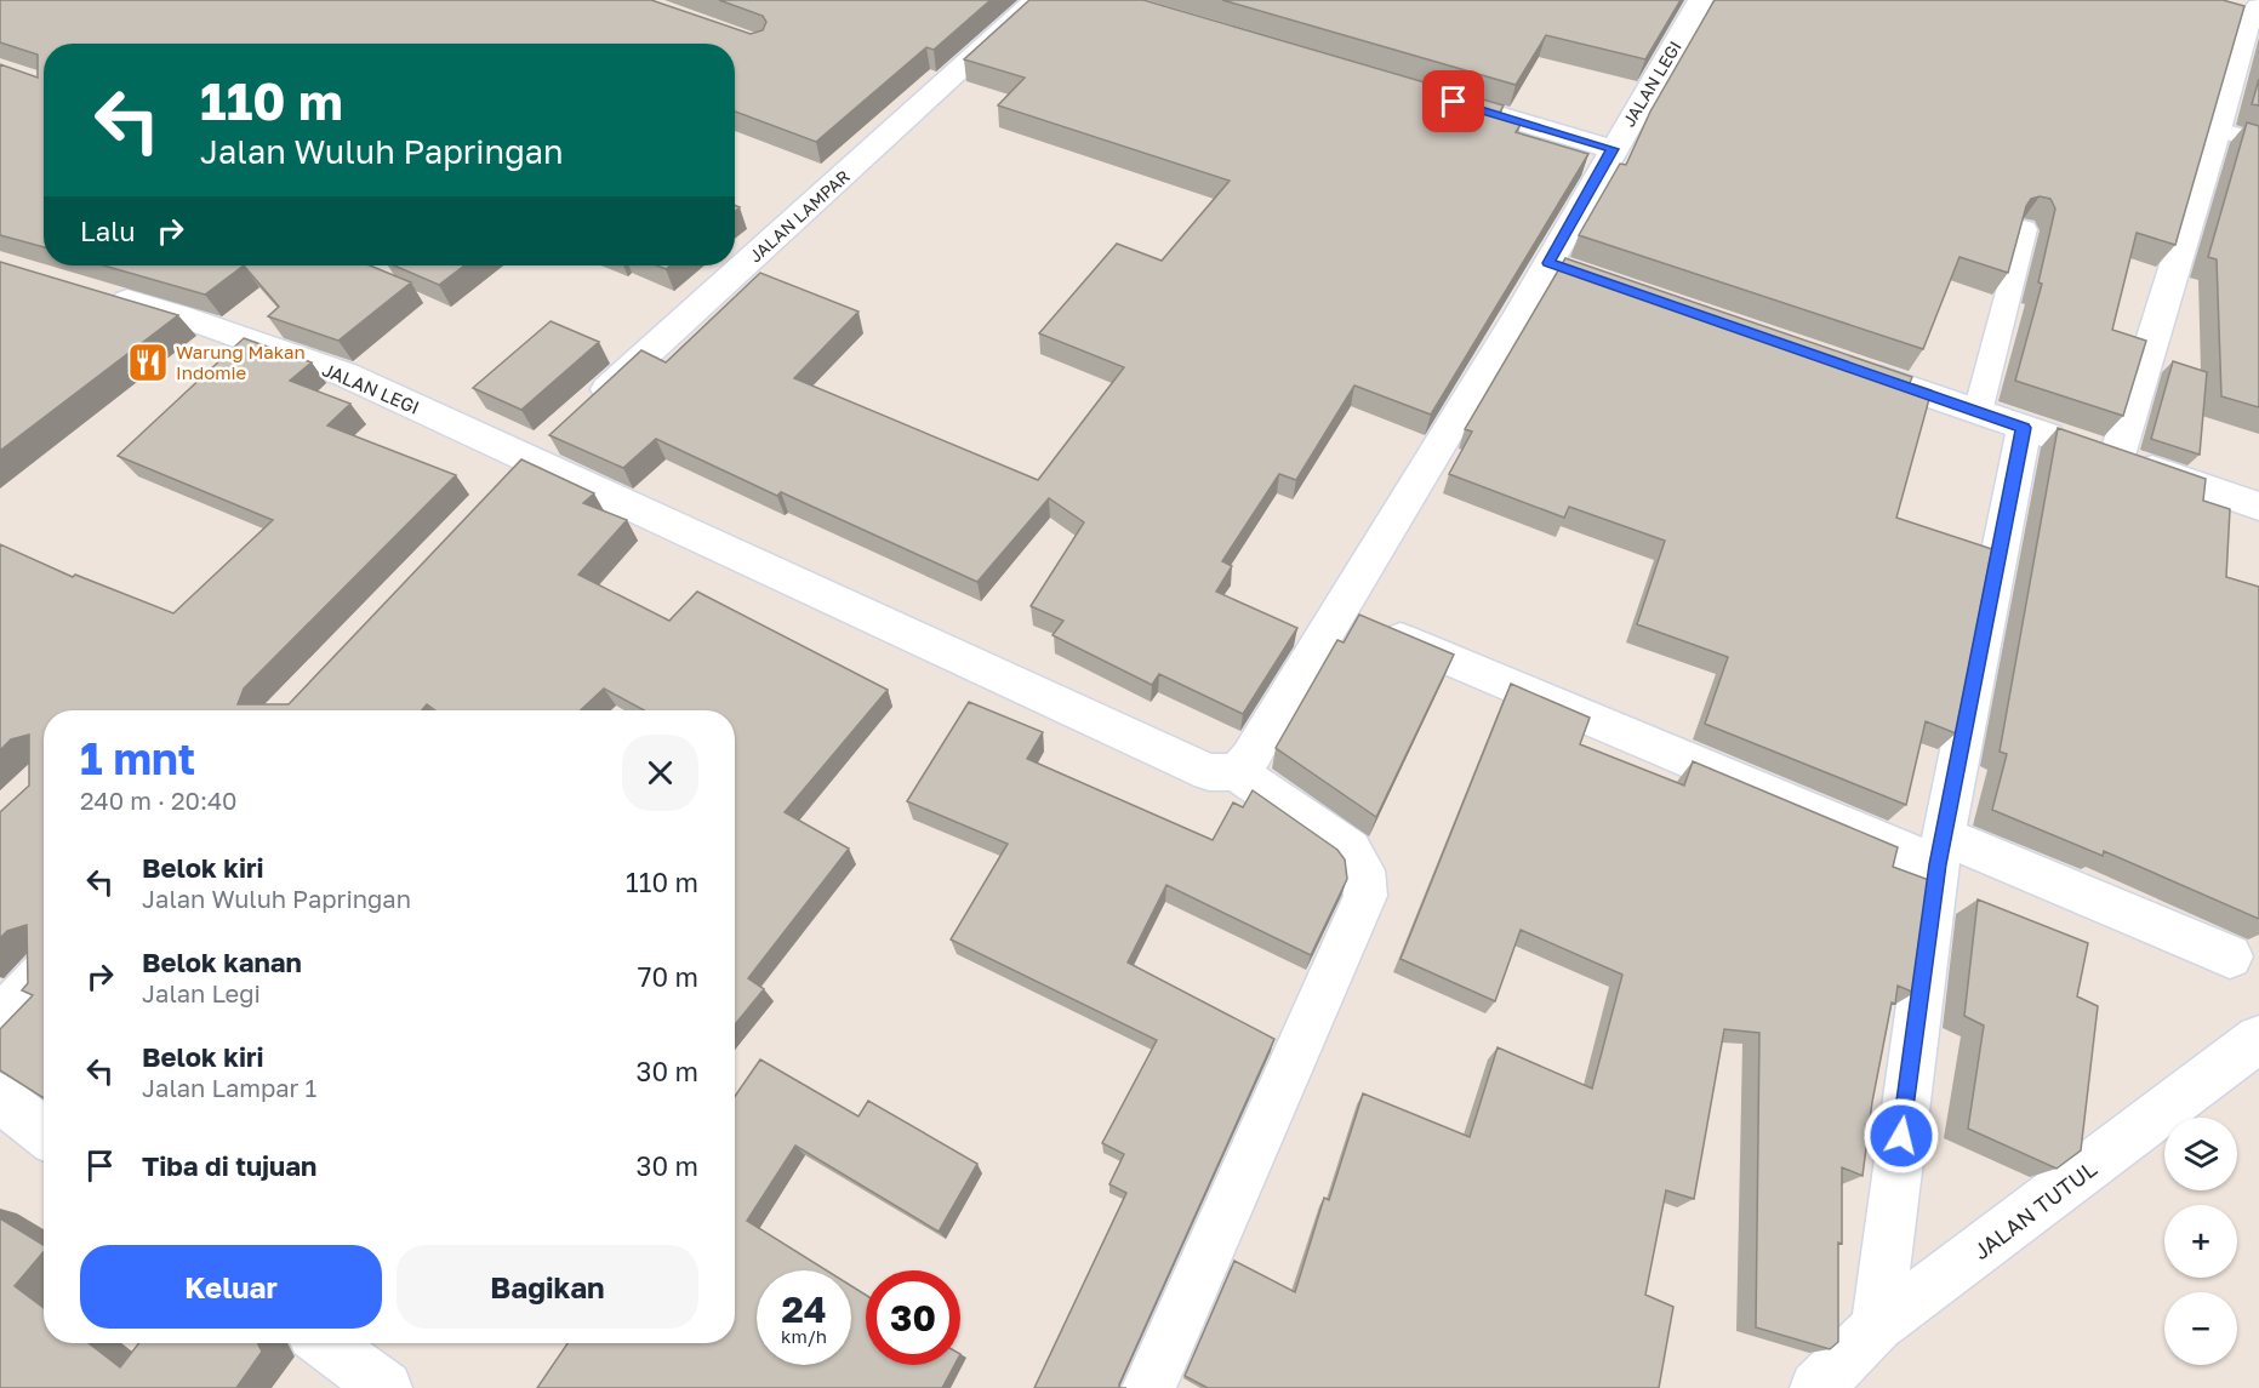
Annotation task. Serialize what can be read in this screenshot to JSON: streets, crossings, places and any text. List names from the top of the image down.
{
  "streets": {
    "street": ["JALAN LEGI", "JALAN LAMPAR", "JALAN TUTUL"]
  },
  "places": {
    "restaurant": ["Warung Makan Indomie"]
  },
  "page": {
    "turn": ["110 m", "Jalan Wuluh Papringan"],
    "then": "Lalu",
    "heading": ["1 mnt", "240 m · 20:40"],
    "list": [
      {
        "name": "Belok kiri",
        "note": "Jalan Wuluh Papringan",
        "value": "110 m"
      },
      {
        "name": "Belok kanan",
        "note": "Jalan Legi",
        "value": "70 m"
      },
      {
        "name": "Belok kiri",
        "note": "Jalan Lampar 1",
        "value": "30 m"
      },
      {
        "name": "Tiba di tujuan",
        "value": "30 m"
      }
    ],
    "map_buttons": ["+", "−"],
    "buttons": ["Keluar", "Bagikan"],
    "speed": "24 km/h",
    "limit": "30"
  }
}
